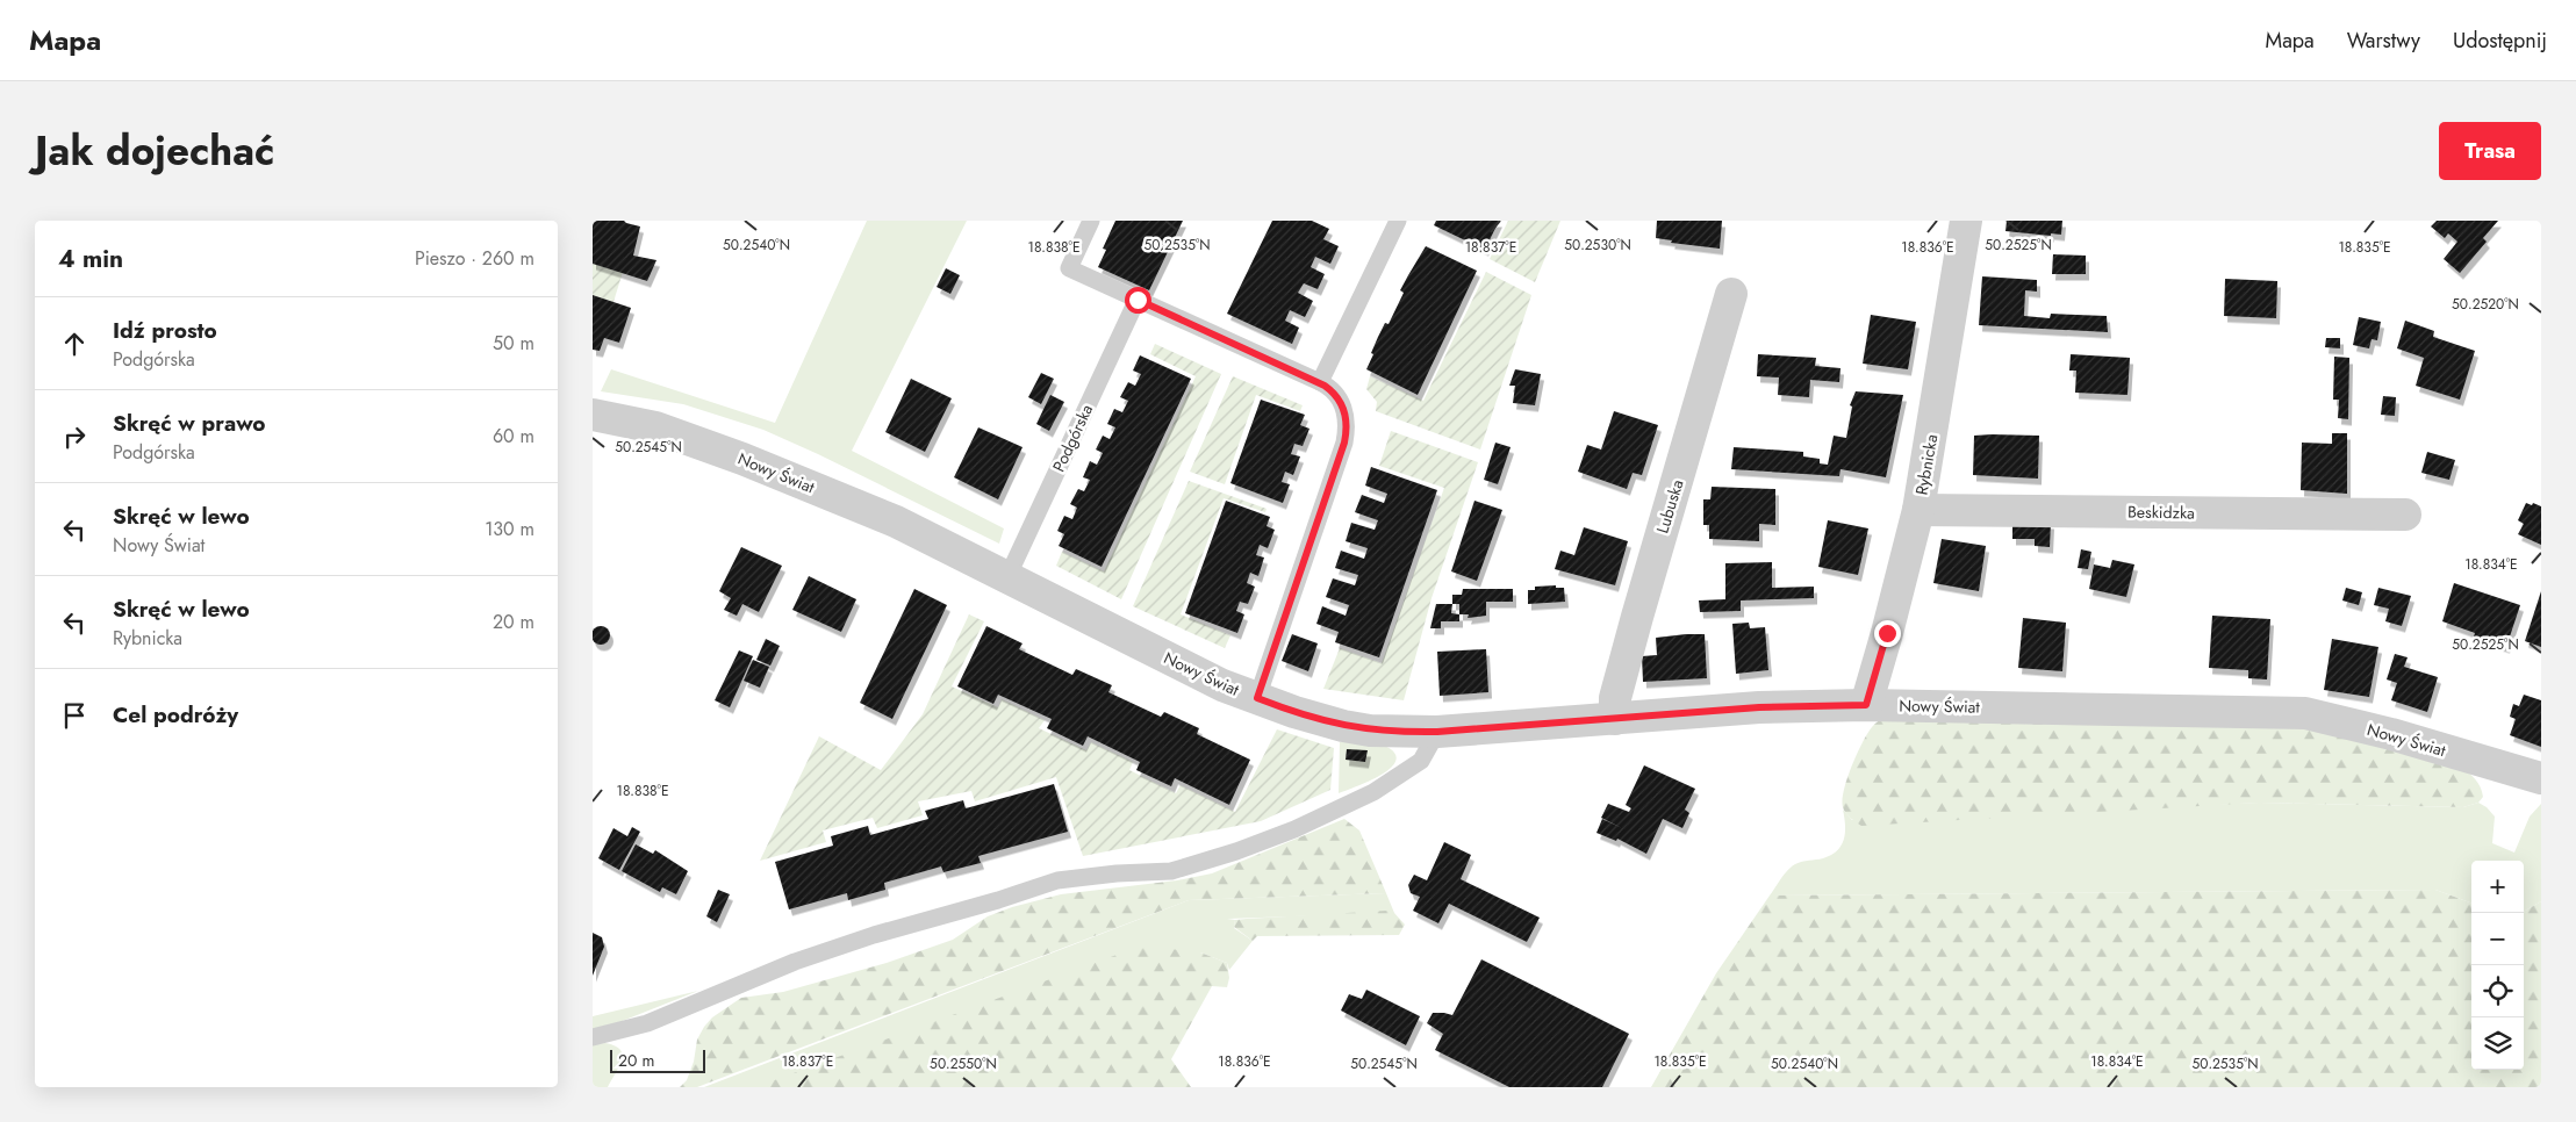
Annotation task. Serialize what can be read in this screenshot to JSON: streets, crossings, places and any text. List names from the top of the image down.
{
  "streets": {
    "street": [
      "Rybnicka",
      "Nowy Świat",
      "Lubuska",
      "Beskidzka"
    ],
    "lane": ["Podgórska"]
  },
  "crossings": [
    ["Podgórska", "Nowy Świat"],
    ["Rybnicka", "Nowy Świat"],
    ["Rybnicka", "Beskidzka"],
    ["Nowy Świat", "Lubuska"]
  ],
  "scale_bar": "20 m",
  "page": {
    "header": "Mapa",
    "nav": ["Mapa", "Warstwy", "Udostępnij"],
    "title": "Jak dojechać",
    "buttons": "Trasa",
    "heading": ["4 min", "Pieszo · 260 m"],
    "list": [
      ["Idź prosto", "Podgórska", "50 m"],
      ["Skręć w prawo", "Podgórska", "60 m"],
      ["Skręć w lewo", "Nowy Świat", "130 m"],
      ["Skręć w lewo", "Rybnicka", "20 m"],
      "Cel podróży"
    ],
    "map_buttons": ["+", "−"],
    "scale": "20 m"
  },
  "coordinates": [
    "50.2540°N",
    "50.2535°N",
    "50.2530°N",
    "50.2525°N",
    "18.838°E",
    "18.837°E",
    "18.836°E",
    "18.835°E",
    "50.2520°N",
    "50.2545°N",
    "18.834°E",
    "50.2550°N"
  ]
}
